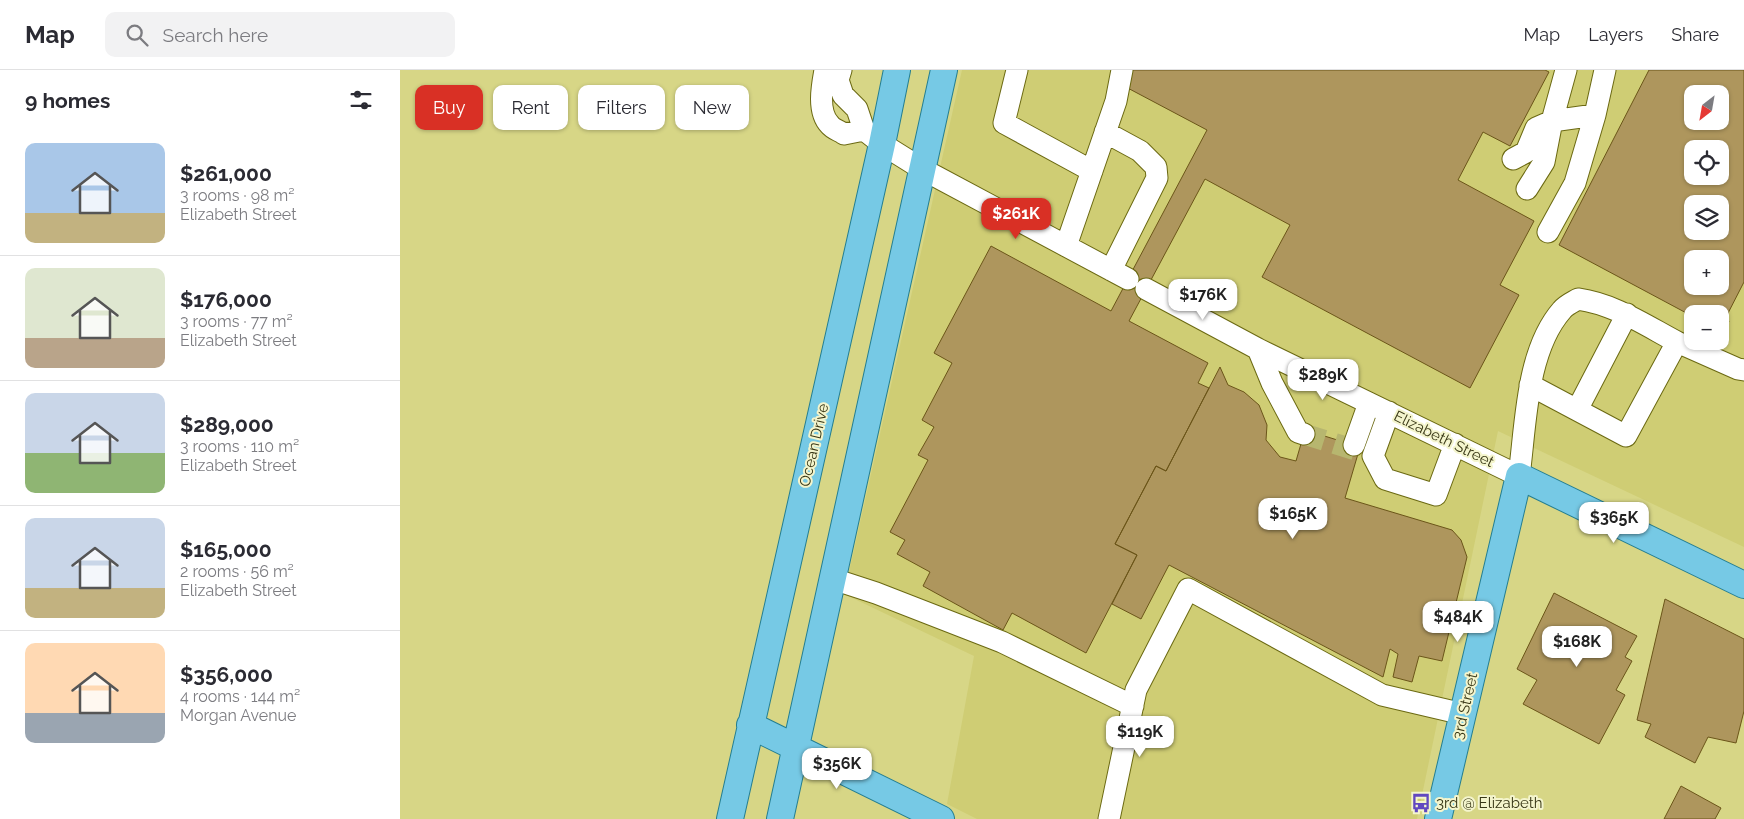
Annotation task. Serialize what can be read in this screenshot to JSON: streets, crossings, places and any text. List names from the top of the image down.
{
  "streets": {
    "main road": ["Elizabeth Street", "Ocean Drive", "3rd Street"]
  },
  "crossings": [
    ["Elizabeth Street", "3rd Street"]
  ],
  "places": {
    "bus stop": ["3rd @ Elizabeth"]
  },
  "north": "bottom left",
  "page": {
    "header": "Map",
    "search": "Search here",
    "nav": ["Map", "Layers", "Share"],
    "heading": "9 homes",
    "map_buttons": ["+", "−"],
    "chip": [
      "Buy",
      "Rent",
      "Filters",
      "New"
    ],
    "list": [
      {
        "name": "$261,000",
        "note": "3 rooms · 98 m² · Elizabeth Street"
      },
      {
        "name": "$176,000",
        "note": "3 rooms · 77 m² · Elizabeth Street"
      },
      {
        "name": "$289,000",
        "note": "3 rooms · 110 m² · Elizabeth Street"
      },
      {
        "name": "$165,000",
        "note": "2 rooms · 56 m² · Elizabeth Street"
      },
      {
        "name": "$356,000",
        "note": "4 rooms · 144 m² · Morgan Avenue"
      }
    ],
    "price": [
      "$261K",
      "$176K",
      "$289K",
      "$165K",
      "$365K",
      "$484K",
      "$168K",
      "$119K",
      "$356K"
    ]
  }
}
